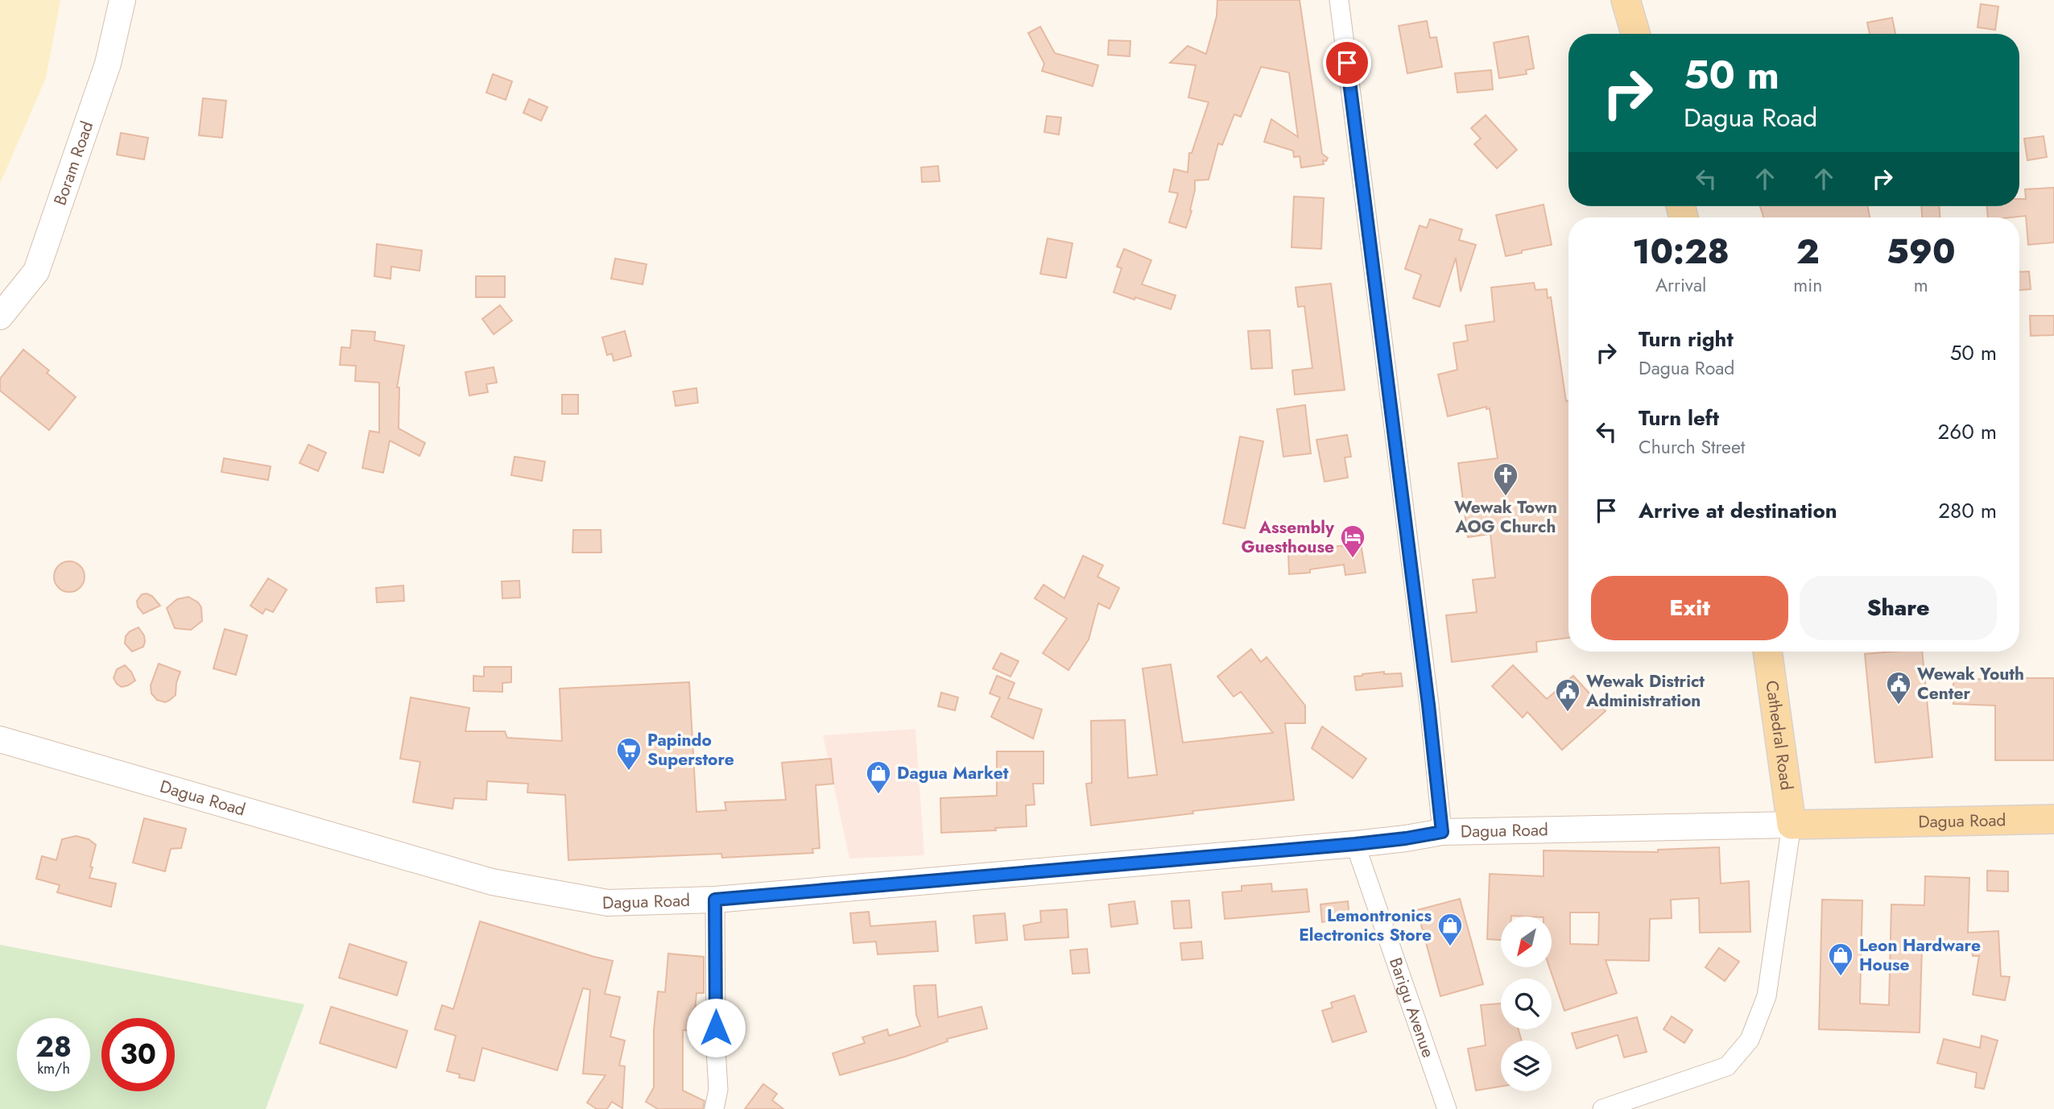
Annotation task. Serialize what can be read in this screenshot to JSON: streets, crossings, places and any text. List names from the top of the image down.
{
  "streets": {
    "main road": ["Cathedral Road", "Dagua Road"],
    "street": ["Boram Road", "Barigu Avenue"]
  },
  "crossings": [
    ["Cathedral Road", "Dagua Road"],
    ["Dagua Road", "Barigu Avenue"]
  ],
  "places": {
    "church": ["Wewak Town AOG Church"],
    "hotel": ["Assembly Guesthouse"],
    "public building": ["Wewak Youth Center", "Wewak District Administration"],
    "supermarket": ["Papindo Superstore"],
    "shop": ["Dagua Market", "Lemontronics Electronics Store", "Leon Hardware House"]
  },
  "north": "bottom left",
  "page": {
    "turn": ["50 m", "Dagua Road"],
    "eta": [
      "10:28",
      "Arrival",
      "2",
      "min",
      "590",
      "m"
    ],
    "list": [
      {
        "name": "Turn right",
        "note": "Dagua Road",
        "value": "50 m"
      },
      {
        "name": "Turn left",
        "note": "Church Street",
        "value": "260 m"
      },
      {
        "name": "Arrive at destination",
        "value": "280 m"
      }
    ],
    "buttons": ["Exit", "Share"],
    "speed": "28 km/h",
    "limit": "30"
  }
}
